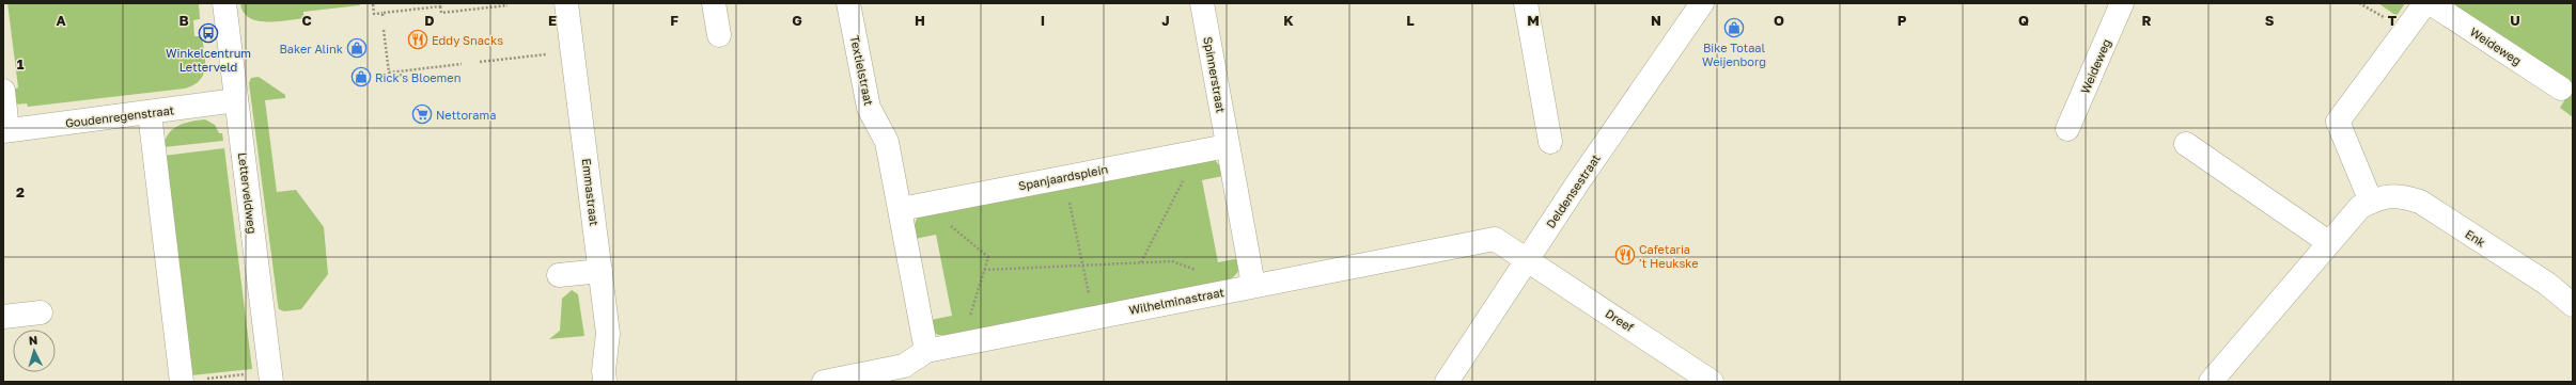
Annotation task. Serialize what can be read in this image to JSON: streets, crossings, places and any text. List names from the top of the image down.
{
  "streets": {
    "street": [
      "Weideweg",
      "Textielstraat",
      "Spinnerstraat",
      "Goudenregenstraat",
      "Spanjaardsplein",
      "Deldensestraat",
      "Emmastraat",
      "Letterveldweg",
      "Enk",
      "Wilhelminastraat",
      "Dreef"
    ]
  },
  "crossings": [
    ["Textielstraat", "Spanjaardsplein"],
    ["Spinnerstraat", "Spanjaardsplein"],
    ["Goudenregenstraat", "Letterveldweg"],
    ["Deldensestraat", "Wilhelminastraat"],
    ["Deldensestraat", "Dreef"],
    ["Wilhelminastraat", "Dreef"]
  ],
  "places": {
    "shop": ["Bike Totaal Weijenborg", "Baker Alink", "Rick's Bloemen"],
    "bus stop": ["Winkelcentrum Letterveld"],
    "restaurant": ["Eddy Snacks", "Cafetaria 't Heukske"],
    "supermarket": ["Nettorama"]
  },
  "north": "top",
  "grid": {
    "columns": [
      "A",
      "B",
      "C",
      "D",
      "E",
      "F",
      "G",
      "H",
      "I",
      "J",
      "K",
      "L",
      "M",
      "N",
      "O",
      "P",
      "Q",
      "R",
      "S",
      "T",
      "U"
    ],
    "rows": ["1", "2"]
  }
}
